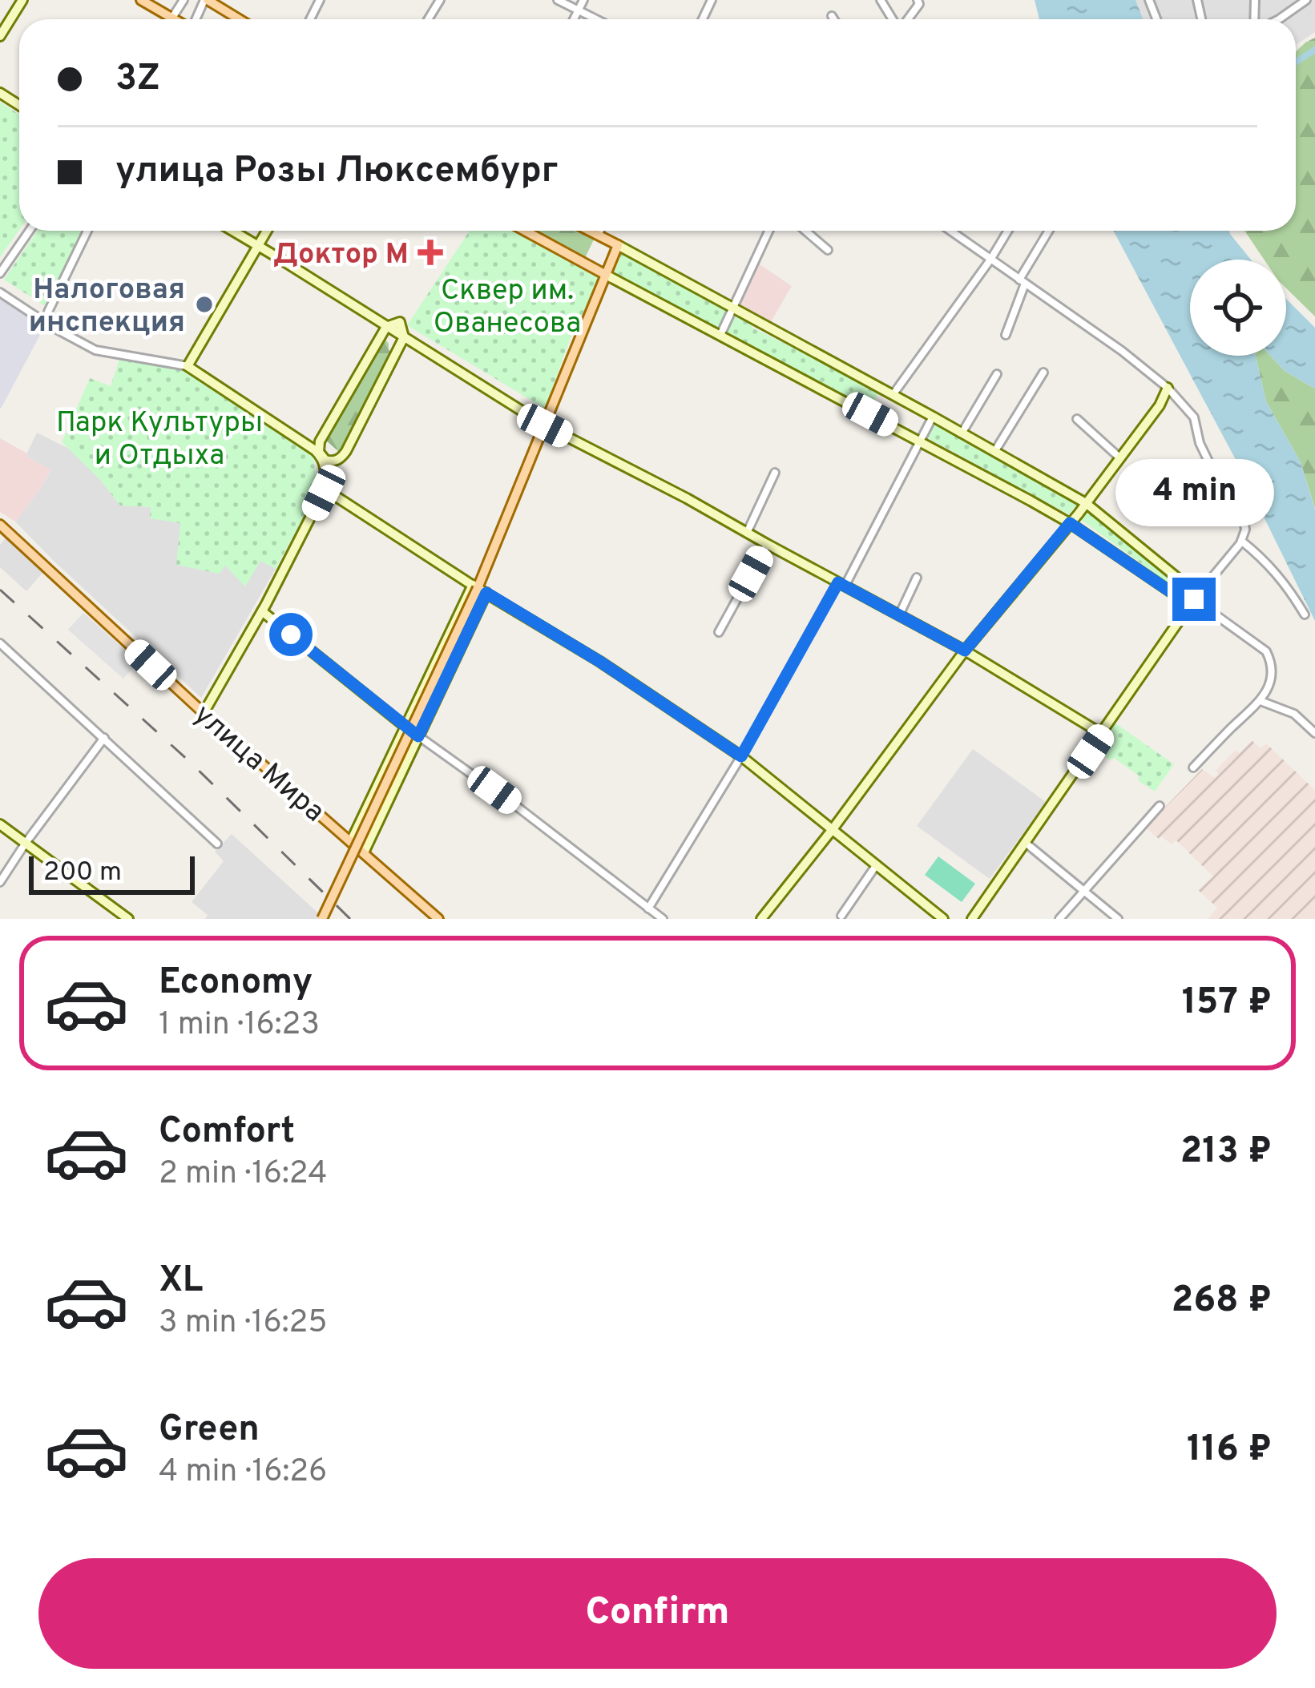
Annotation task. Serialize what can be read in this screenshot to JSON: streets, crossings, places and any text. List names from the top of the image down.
{
  "streets": {
    "main road": ["улица Мира"]
  },
  "parks": ["Сквер им. Ованесова", "Парк Культуры и Отдыха"],
  "places": {
    "health": ["Доктор М"],
    "other": ["Налоговая инспекция"]
  },
  "scale_bar": "200 m",
  "page": {
    "banner": ["3Z", "улица Розы Люксембург"],
    "bubble": "4 min",
    "scale": "200 m",
    "list": [
      {
        "name": "Economy",
        "note": "1 min · 16:23",
        "value": "157 ₽"
      },
      {
        "name": "Comfort",
        "note": "2 min · 16:24",
        "value": "213 ₽"
      },
      {
        "name": "XL",
        "note": "3 min · 16:25",
        "value": "268 ₽"
      },
      {
        "name": "Green",
        "note": "4 min · 16:26",
        "value": "116 ₽"
      }
    ],
    "buttons": "Confirm"
  }
}
